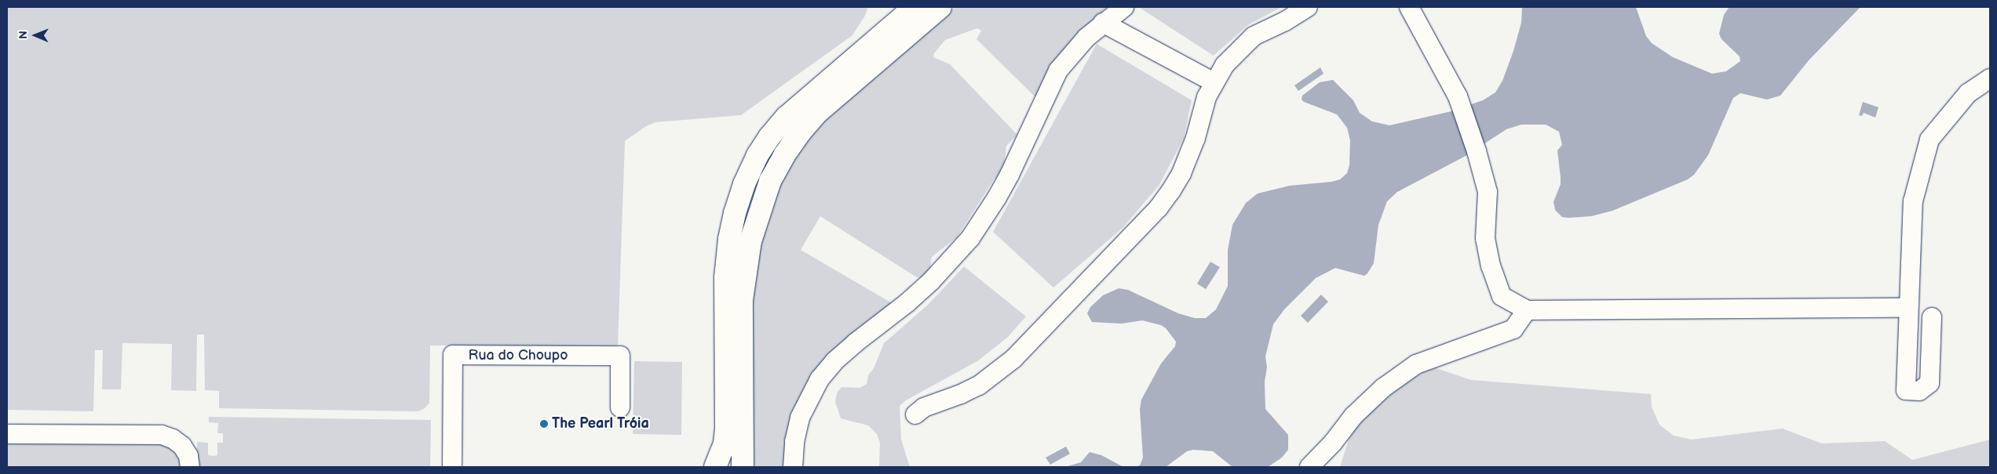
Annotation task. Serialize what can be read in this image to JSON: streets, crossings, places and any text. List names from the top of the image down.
{
  "streets": {
    "street": ["Rua do Choupo"]
  },
  "places": ["The Pearl Tróia"],
  "north": "left"
}
